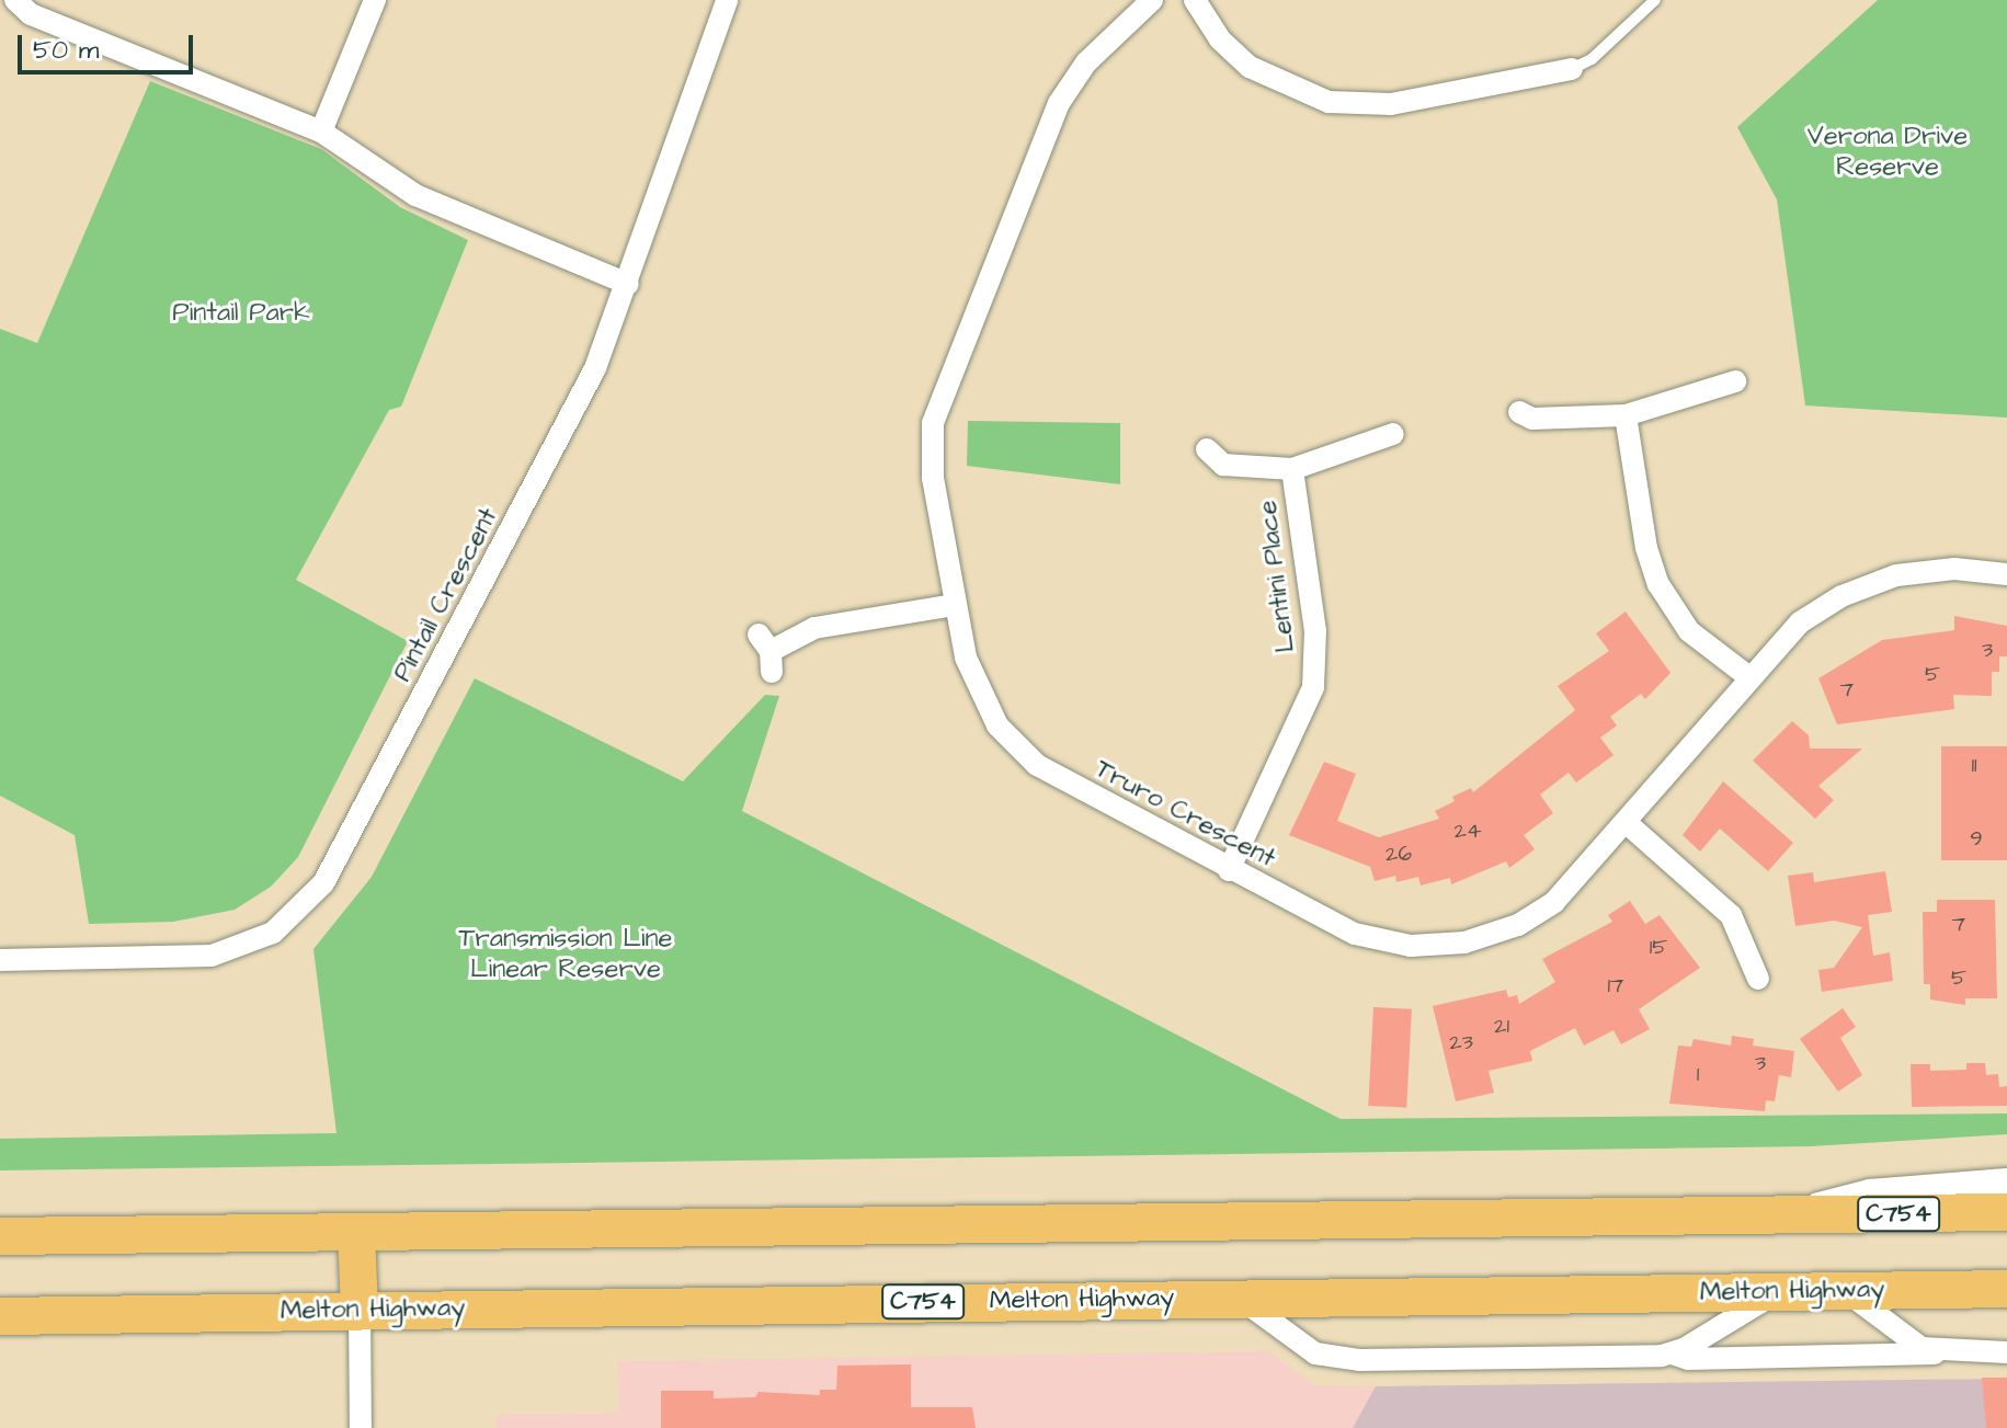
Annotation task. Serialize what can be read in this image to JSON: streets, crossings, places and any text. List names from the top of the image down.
{
  "streets": {
    "highway": ["C754", "Melton Highway"],
    "street": ["Lentini Place", "Pintail Crescent", "Truro Crescent"]
  },
  "crossings": [
    ["Lentini Place", "Truro Crescent"]
  ],
  "parks": ["Verona Drive Reserve", "Pintail Park", "Transmission Line Linear Reserve"],
  "house_numbers": [
    "3",
    "5",
    "7",
    "11",
    "24",
    "9",
    "26",
    "7",
    "15",
    "5",
    "17",
    "21",
    "23",
    "3",
    "1"
  ],
  "scale_bar": "50 m"
}
